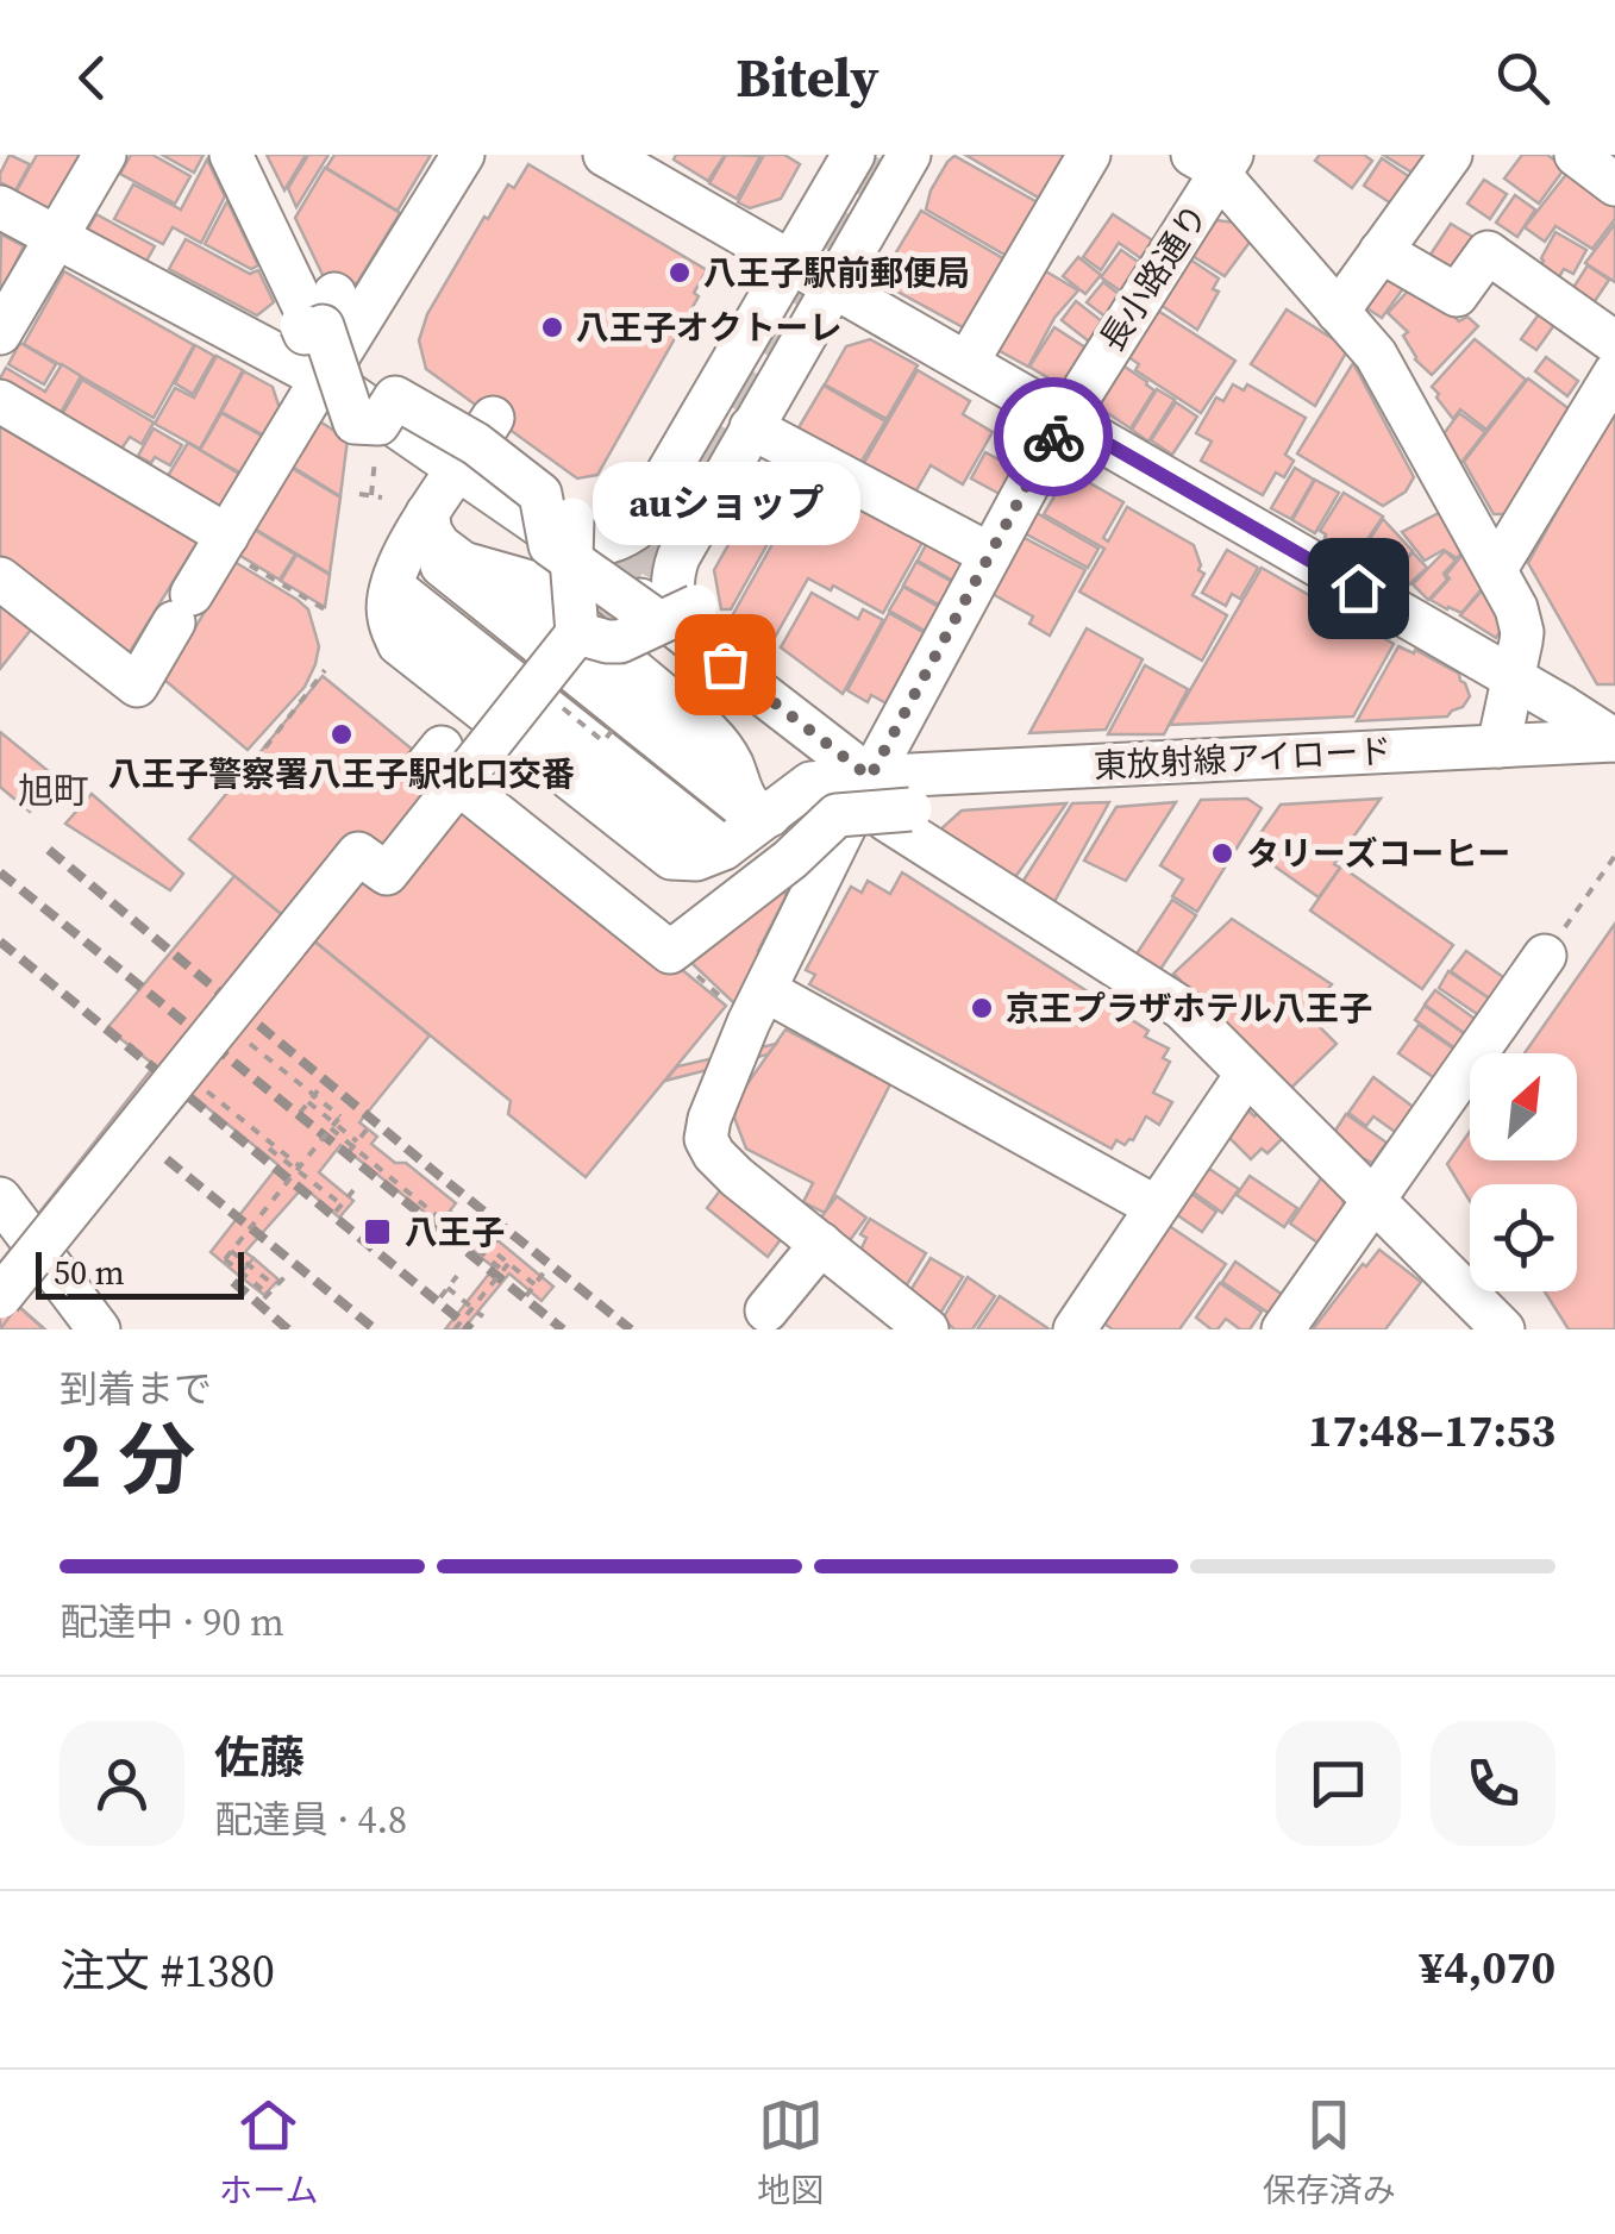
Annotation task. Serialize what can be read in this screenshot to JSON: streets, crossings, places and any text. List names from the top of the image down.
{
  "streets": {
    "street": ["長小路通り", "東放射線アイロード"]
  },
  "crossings": [
    ["長小路通り", "東放射線アイロード"]
  ],
  "districts": ["旭町"],
  "places": {
    "other": [
      "八王子駅前郵便局",
      "八王子オクトーレ",
      "auショップ",
      "八王子警察署八王子駅北口交番",
      "タリーズコーヒー",
      "京王プラザホテル八王子"
    ],
    "transit": ["八王子"]
  },
  "scale_bar": "50 m",
  "north": "top right",
  "page": {
    "header": "Bitely",
    "bubble": "auショップ",
    "scale": "50 m",
    "heading": ["2 分", "到着まで", "17:48–17:53"],
    "panel": [
      "佐藤",
      "配達員 · 4.8",
      "注文 #1380",
      "¥4,070"
    ],
    "bar": "配達中 · 90 m",
    "tabs": ["ホーム", "地図", "保存済み"]
  }
}
